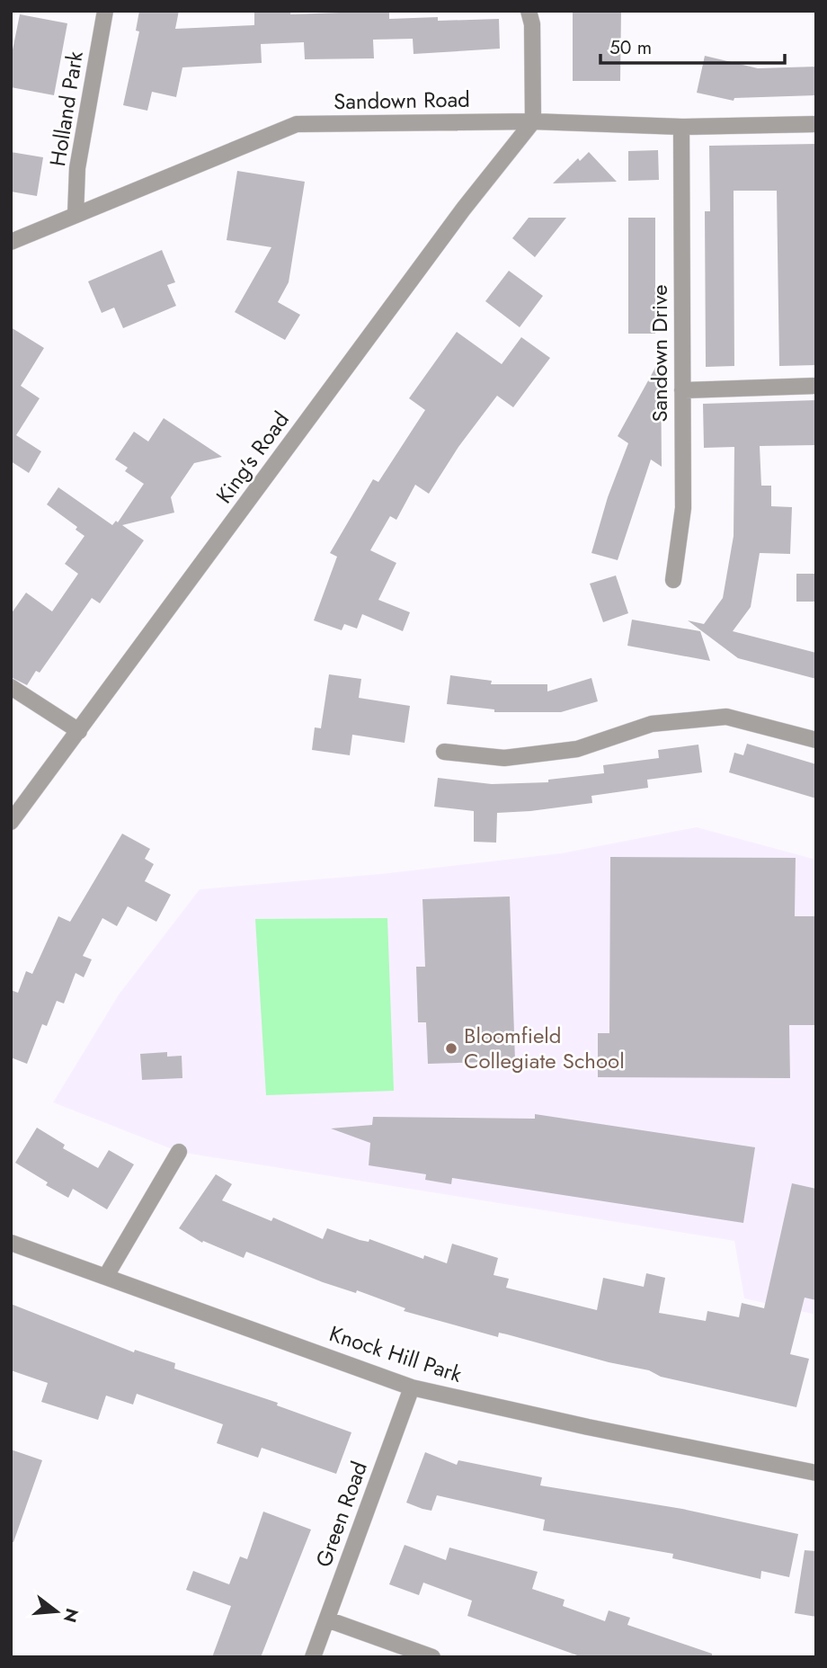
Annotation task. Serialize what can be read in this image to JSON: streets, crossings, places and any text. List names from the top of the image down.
{
  "streets": {
    "street": [
      "Sandown Road",
      "Holland Park",
      "Sandown Drive",
      "King's Road",
      "Knock Hill Park",
      "Green Road"
    ]
  },
  "crossings": [
    ["Sandown Road", "Holland Park"],
    ["Sandown Road", "Sandown Drive"],
    ["Sandown Road", "King's Road"],
    ["Knock Hill Park", "Green Road"]
  ],
  "places": ["Bloomfield Collegiate School"],
  "scale_bar": "50 m",
  "north": "right"
}
